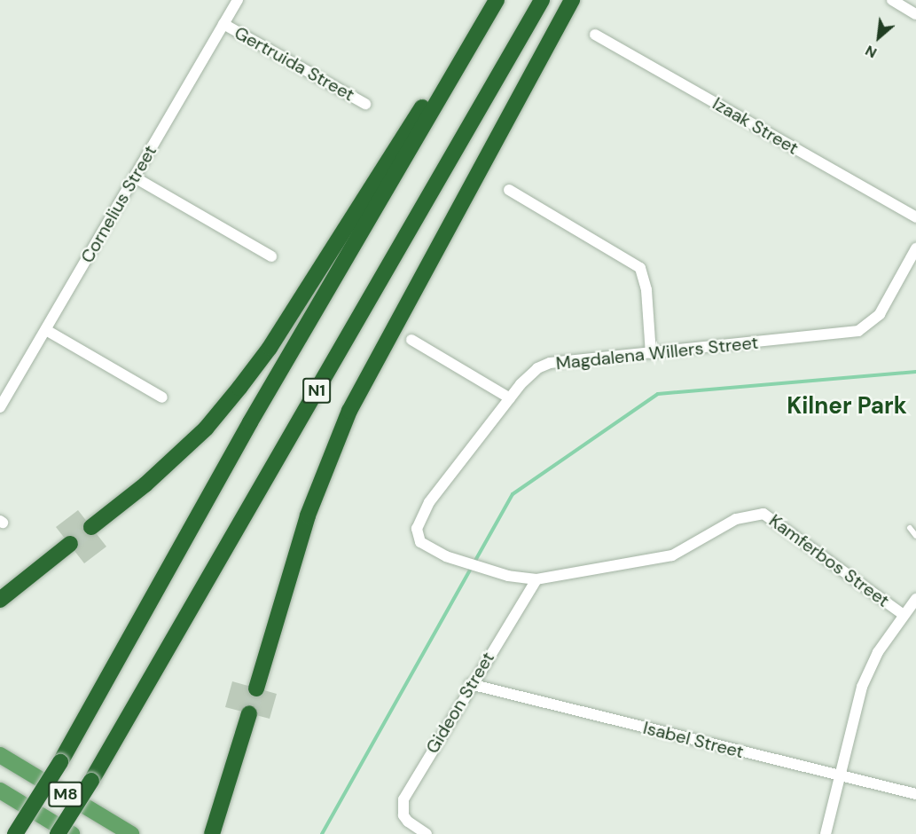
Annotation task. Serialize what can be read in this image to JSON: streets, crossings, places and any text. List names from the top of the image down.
{
  "streets": {
    "highway": ["N1"],
    "main road": ["M8"],
    "street": [
      "Gertruida Street",
      "Izaak Street",
      "Cornelius Street",
      "Magdalena Willers Street",
      "Kamferbos Street",
      "Gideon Street",
      "Isabel Street"
    ]
  },
  "crossings": [
    ["Gertruida Street", "Cornelius Street"],
    ["Magdalena Willers Street", "Kamferbos Street"],
    ["Kamferbos Street", "Gideon Street"],
    ["Gideon Street", "Isabel Street"]
  ],
  "districts": ["Kilner Park"],
  "north": "bottom left"
}
